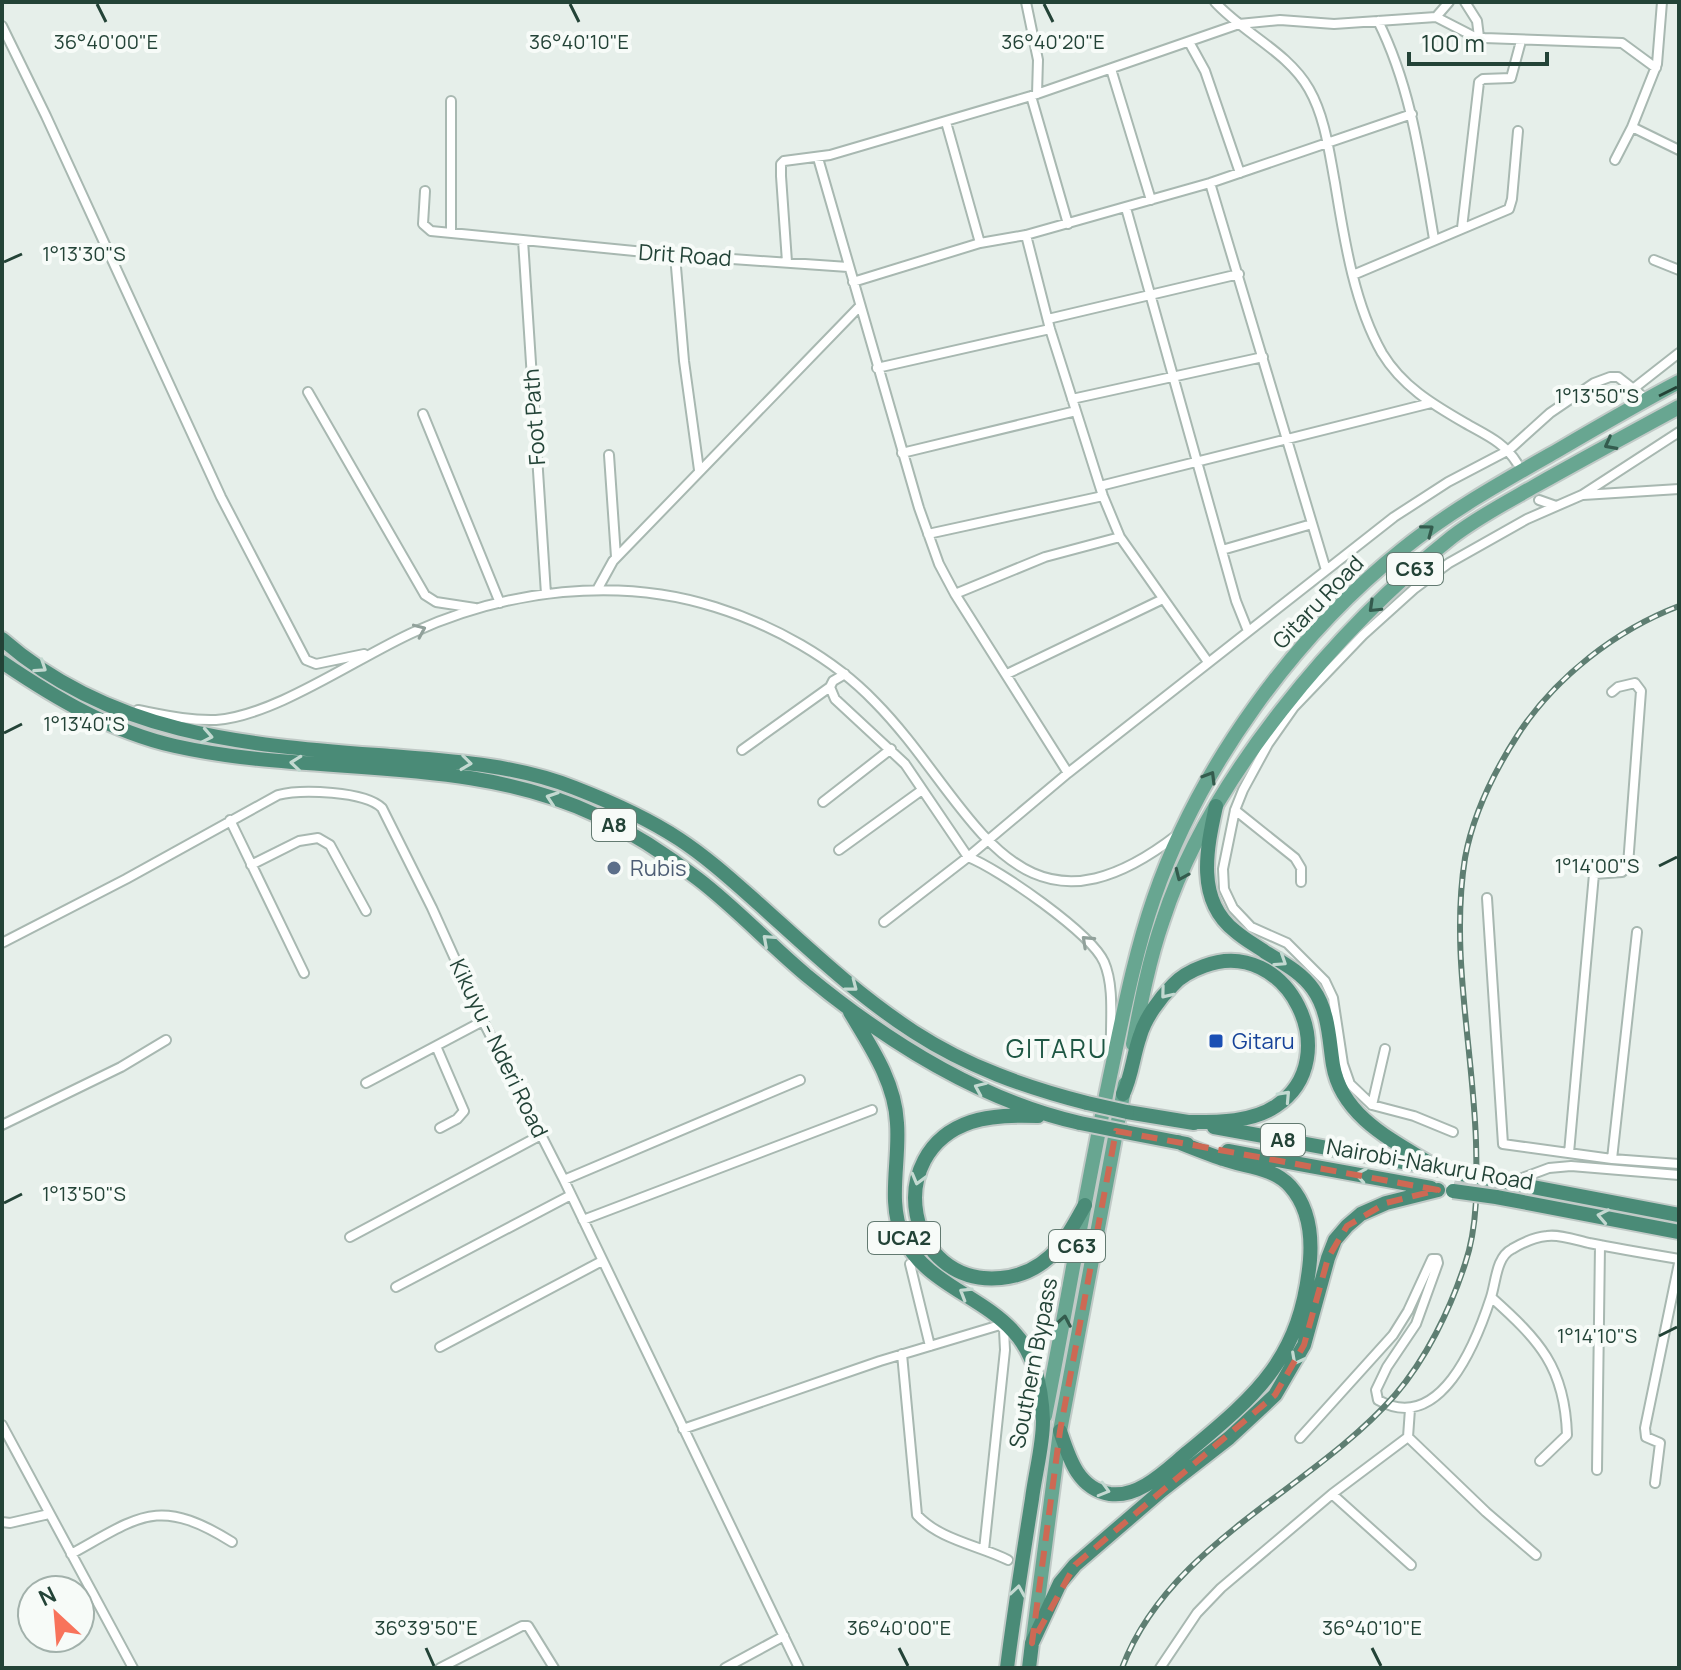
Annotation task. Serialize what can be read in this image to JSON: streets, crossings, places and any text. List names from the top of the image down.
{
  "streets": {
    "highway": [
      "C63",
      "A8",
      "Nairobi-Nakuru Road",
      "UCA2",
      "Southern Bypass"
    ],
    "main road": ["Gitaru Road"],
    "street": ["Drit Road", "Foot Path", "Kikuyu - Nderi Road"]
  },
  "crossings": [
    ["Drit Road", "Foot Path"],
    ["C63", "Gitaru Road"],
    ["C63", "Nairobi-Nakuru Road"],
    ["Gitaru Road", "Southern Bypass"],
    ["A8", "Nairobi-Nakuru Road"],
    ["A8", "UCA2"],
    ["UCA2", "Southern Bypass"]
  ],
  "districts": ["GITARU"],
  "places": {
    "other": ["Rubis"],
    "transit": ["Gitaru"]
  },
  "scale_bar": "100 m",
  "north": "top left",
  "coordinates": [
    "36°40'00\"E",
    "36°40'10\"E",
    "36°40'20\"E",
    "1°13'30\"S",
    "1°13'50\"S",
    "1°13'40\"S",
    "1°14'00\"S",
    "1°14'10\"S",
    "36°39'50\"E"
  ]
}
